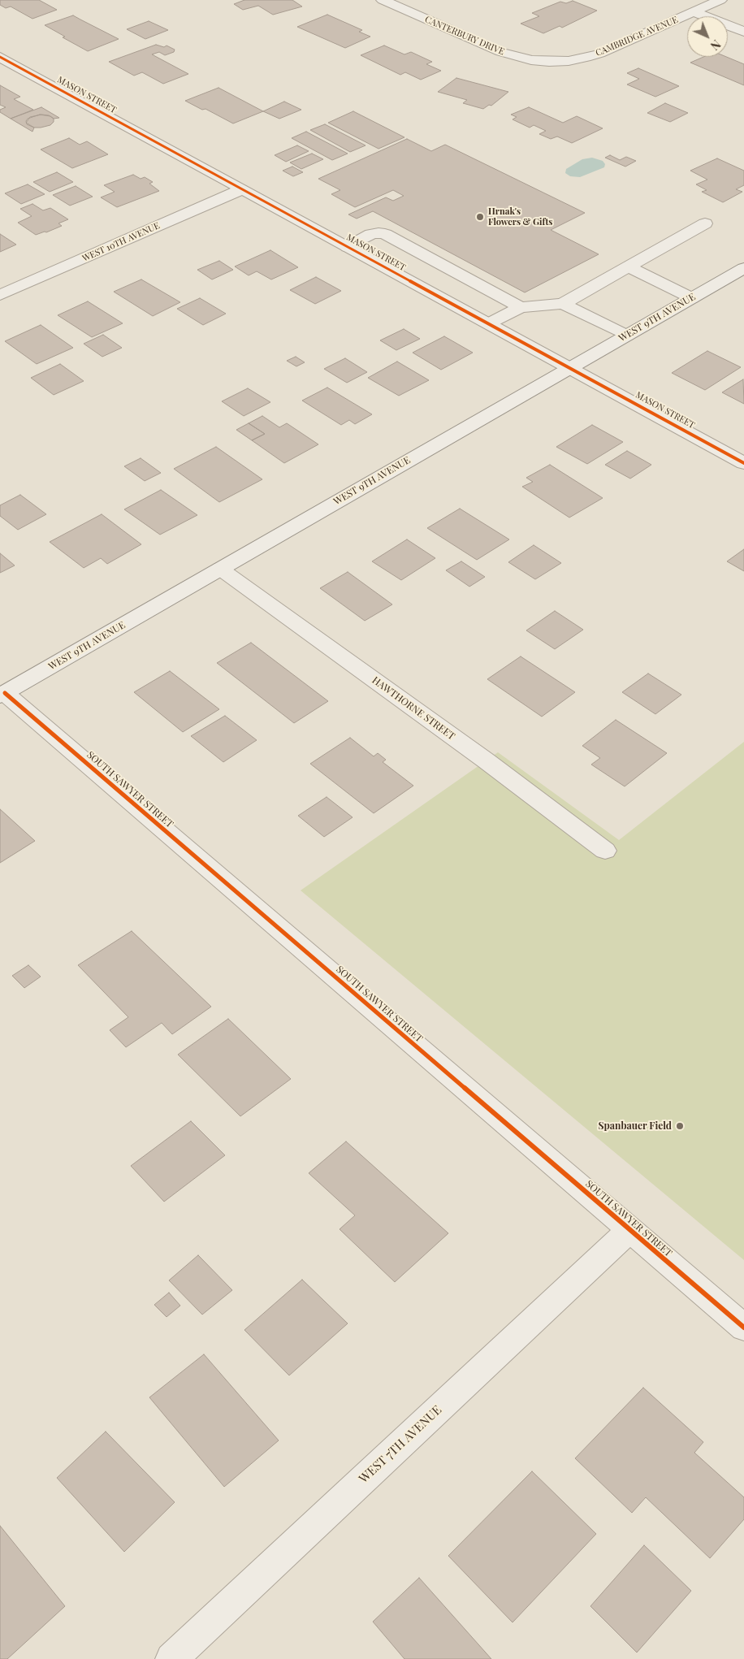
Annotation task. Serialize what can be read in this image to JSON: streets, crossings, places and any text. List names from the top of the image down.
{
  "streets": {
    "street": [
      "CANTERBURY DRIVE",
      "CAMBRIDGE AVENUE",
      "MASON STREET",
      "WEST 10TH AVENUE",
      "WEST 9TH AVENUE",
      "HAWTHORNE STREET",
      "SOUTH SAWYER STREET",
      "WEST 7TH AVENUE"
    ]
  },
  "crossings": [
    ["CANTERBURY DRIVE", "CAMBRIDGE AVENUE"],
    ["MASON STREET", "WEST 10TH AVENUE"],
    ["MASON STREET", "WEST 9TH AVENUE"],
    ["WEST 9TH AVENUE", "HAWTHORNE STREET"],
    ["WEST 9TH AVENUE", "SOUTH SAWYER STREET"],
    ["SOUTH SAWYER STREET", "WEST 7TH AVENUE"]
  ],
  "places": ["Hrnak's Flowers & Gifts", "Spanbauer Field"],
  "north": "bottom right"
}
